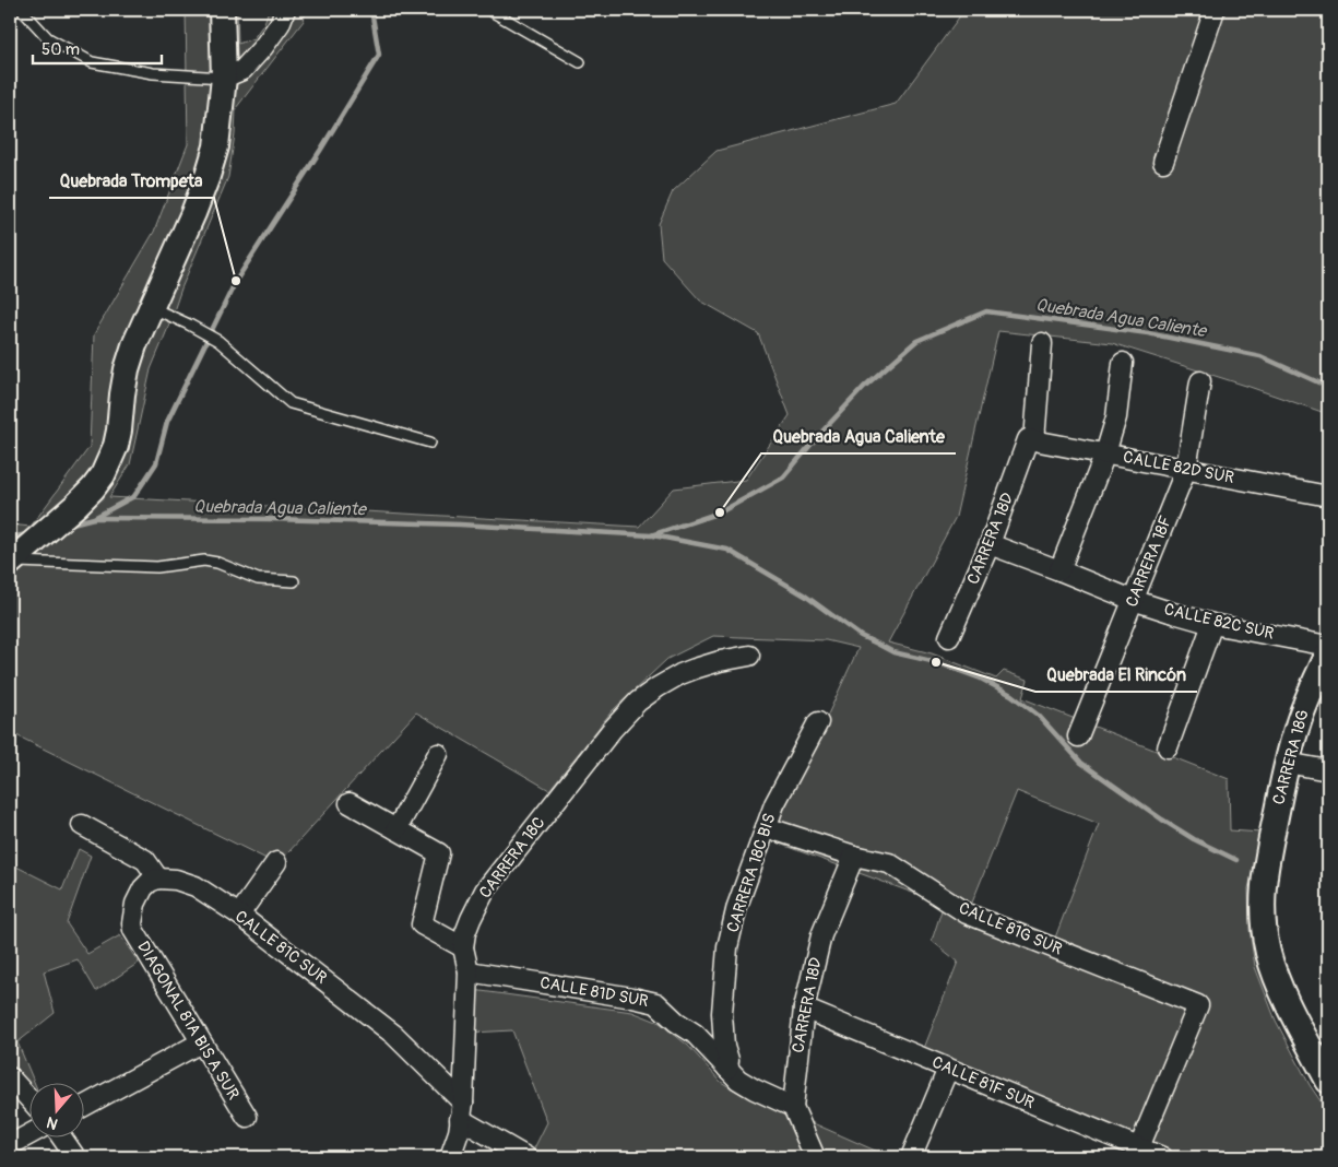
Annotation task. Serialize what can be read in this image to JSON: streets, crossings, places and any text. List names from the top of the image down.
{
  "streets": {
    "street": [
      "CALLE 82D SUR",
      "CARRERA 18D",
      "CARRERA 18F",
      "CALLE 82C SUR",
      "CARRERA 18G",
      "CARRERA 18C",
      "CARRERA 18C BIS",
      "CALLE 81G SUR",
      "CALLE 81C SUR",
      "CALLE 81D SUR",
      "DIAGONAL 81A BIS A SUR",
      "CALLE 81F SUR"
    ]
  },
  "crossings": [
    ["CALLE 82D SUR", "CARRERA 18D"],
    ["CALLE 82D SUR", "CARRERA 18F"],
    ["CARRERA 18D", "CALLE 82C SUR"],
    ["CARRERA 18D", "CALLE 81G SUR"],
    ["CARRERA 18D", "CALLE 81D SUR"],
    ["CARRERA 18D", "CALLE 81F SUR"],
    ["CARRERA 18F", "CALLE 82C SUR"],
    ["CARRERA 18C", "CALLE 81C SUR"],
    ["CARRERA 18C", "CALLE 81D SUR"],
    ["CARRERA 18C BIS", "CALLE 81G SUR"],
    ["CARRERA 18C BIS", "CALLE 81D SUR"],
    ["CALLE 81G SUR", "CALLE 81F SUR"],
    ["CALLE 81C SUR", "DIAGONAL 81A BIS A SUR"]
  ],
  "water": ["Quebrada Agua Caliente"],
  "places": ["Quebrada Trompeta", "Quebrada Agua Caliente", "Quebrada El Rincón"],
  "scale_bar": "50 m",
  "north": "bottom"
}
